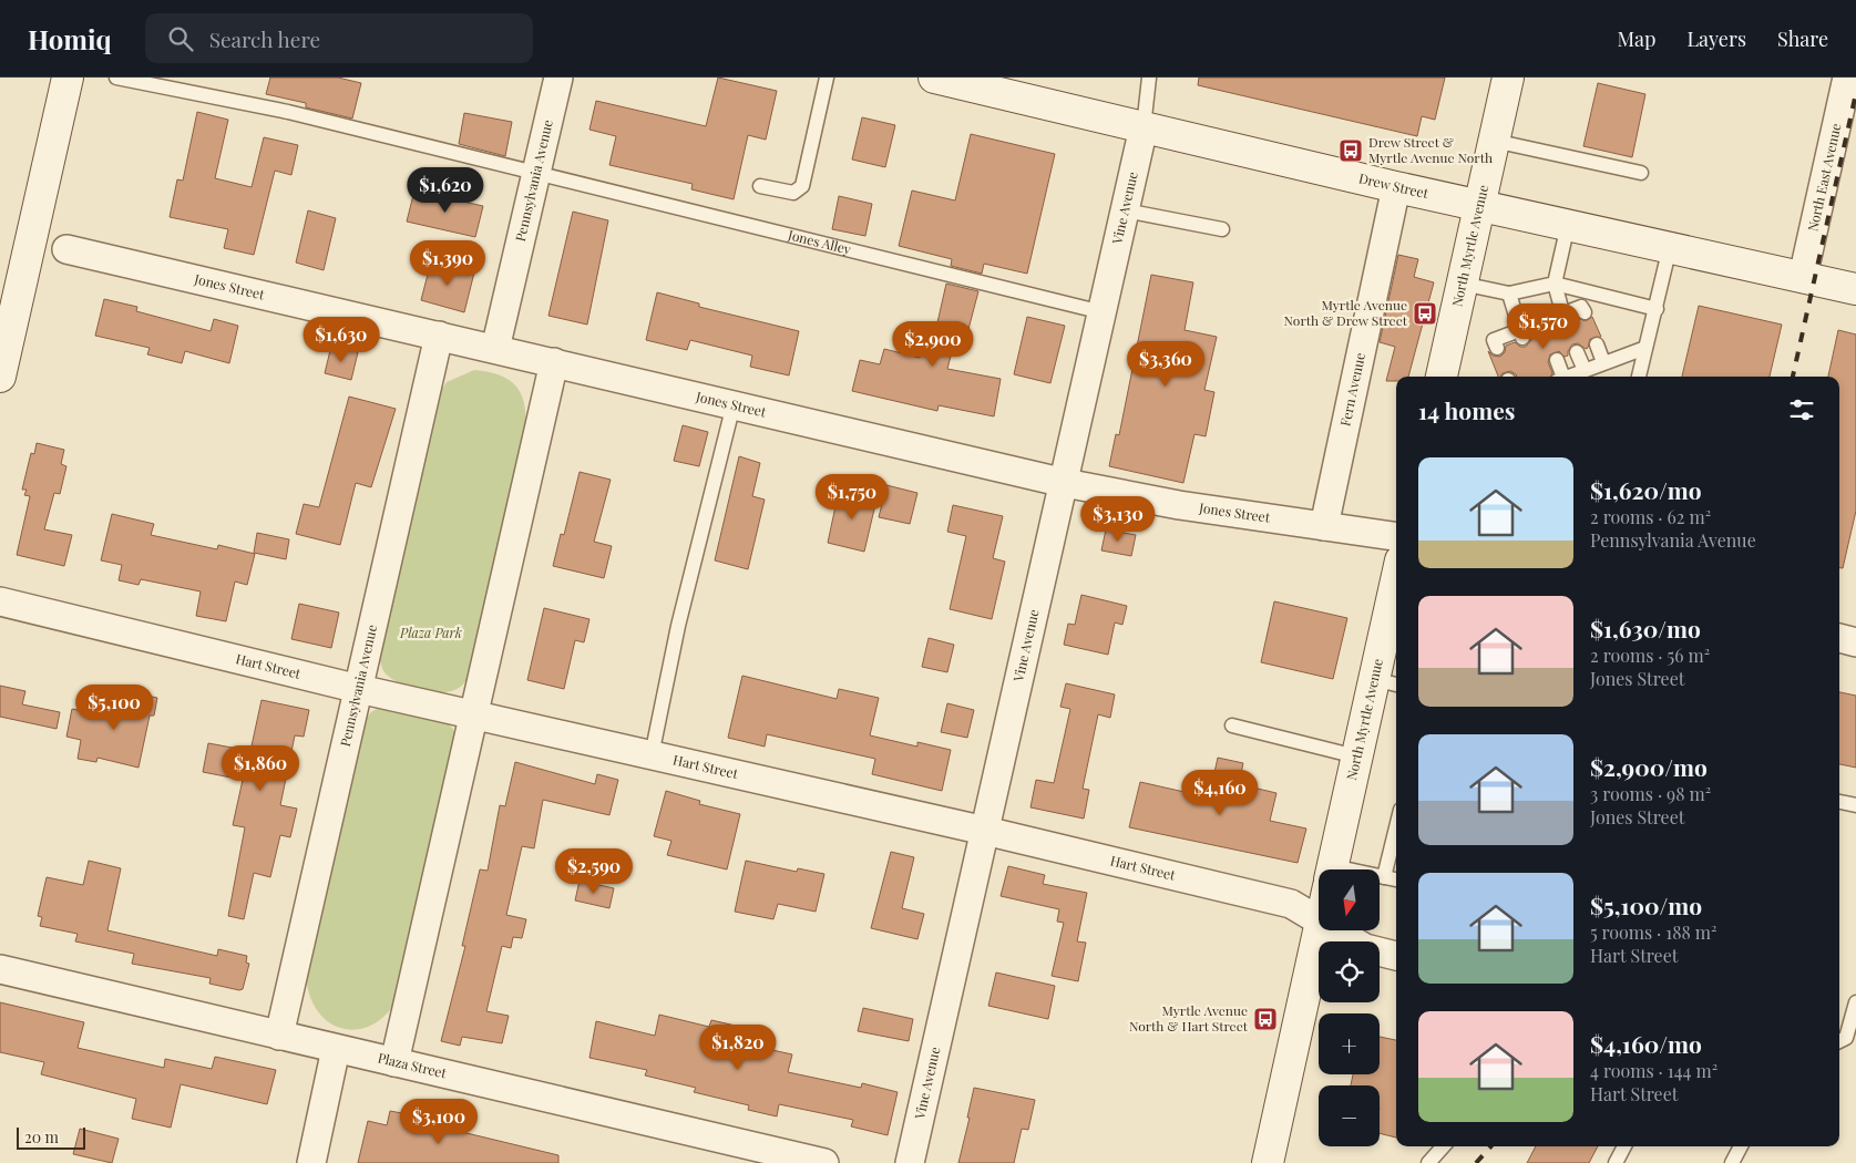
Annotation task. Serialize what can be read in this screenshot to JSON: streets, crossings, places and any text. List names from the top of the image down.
{
  "streets": {
    "main road": ["Drew Street", "North Myrtle Avenue"],
    "street": [
      "North East Avenue",
      "Pennsylvania Avenue",
      "Vine Avenue",
      "Jones Street",
      "Fern Avenue",
      "Hart Street",
      "Plaza Street"
    ],
    "lane": ["Jones Alley"]
  },
  "crossings": [
    ["North East Avenue", "Drew Street"],
    ["Pennsylvania Avenue", "Jones Alley"],
    ["Pennsylvania Avenue", "Jones Street"],
    ["Pennsylvania Avenue", "Hart Street"],
    ["Pennsylvania Avenue", "Plaza Street"],
    ["Drew Street", "Vine Avenue"],
    ["Drew Street", "North Myrtle Avenue"],
    ["Drew Street", "Fern Avenue"],
    ["Vine Avenue", "Jones Alley"],
    ["Vine Avenue", "Jones Street"],
    ["Vine Avenue", "Hart Street"],
    ["Jones Street", "Fern Avenue"]
  ],
  "parks": ["Plaza Park"],
  "places": {
    "bus stop": ["Drew Street & Myrtle Avenue North", "Myrtle Avenue North & Drew Street", "Myrtle Avenue North & Hart Street"]
  },
  "scale_bar": "20 m",
  "north": "bottom",
  "page": {
    "header": "Homiq",
    "search": "Search here",
    "nav": ["Map", "Layers", "Share"],
    "price": [
      "$1,620",
      "$1,390",
      "$1,570",
      "$1,630",
      "$2,900",
      "$3,360",
      "$1,750",
      "$3,130",
      "$5,100",
      "$1,860",
      "$4,160",
      "$2,590",
      "$1,820",
      "$3,100"
    ],
    "heading": "14 homes",
    "list": [
      {
        "name": "$1,620/mo",
        "note": "2 rooms · 62 m² · Pennsylvania Avenue"
      },
      {
        "name": "$1,630/mo",
        "note": "2 rooms · 56 m² · Jones Street"
      },
      {
        "name": "$2,900/mo",
        "note": "3 rooms · 98 m² · Jones Street"
      },
      {
        "name": "$5,100/mo",
        "note": "5 rooms · 188 m² · Hart Street"
      },
      {
        "name": "$4,160/mo",
        "note": "4 rooms · 144 m² · Hart Street"
      }
    ],
    "map_buttons": ["+", "−"],
    "scale": "20 m"
  }
}
